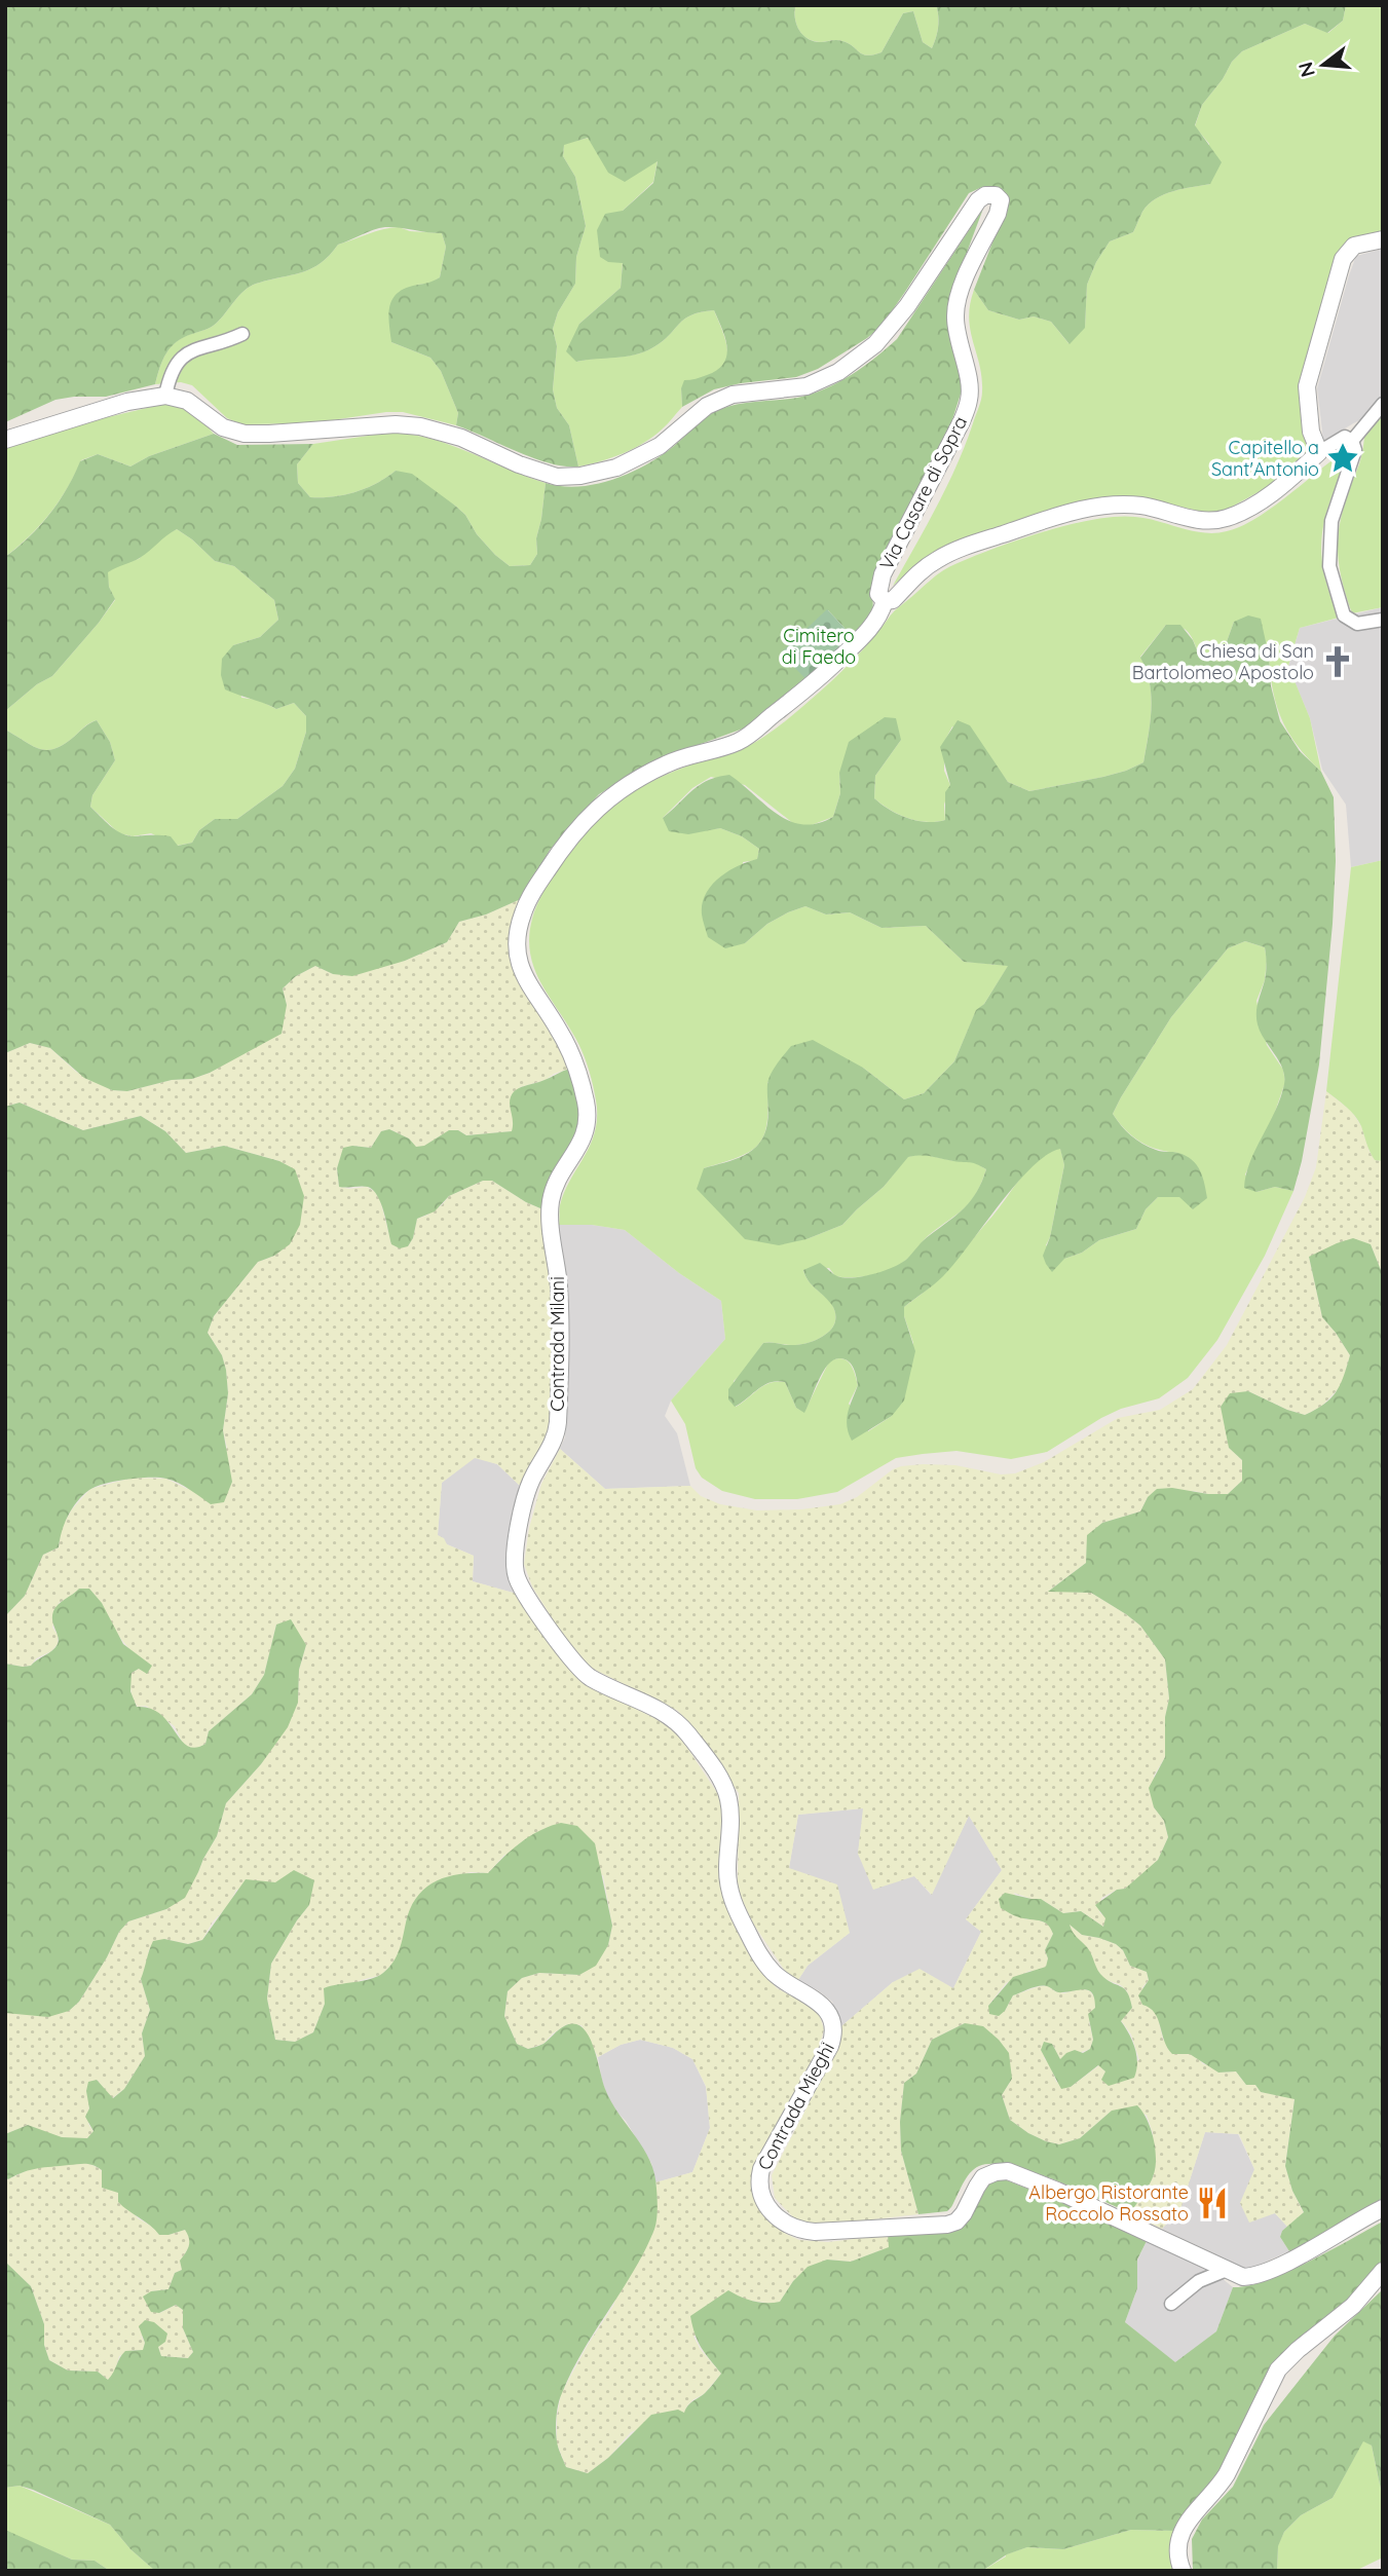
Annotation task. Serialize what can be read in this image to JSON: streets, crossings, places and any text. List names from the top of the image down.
{
  "streets": {
    "street": ["Via Casare di Sopra", "Contrada Milani", "Contrada Mieghi"]
  },
  "crossings": [
    ["Via Casare di Sopra", "Contrada Milani"],
    ["Contrada Milani", "Contrada Mieghi"]
  ],
  "parks": ["Cimitero di Faedo"],
  "places": {
    "place": ["Capitello a Sant'Antonio"],
    "church": ["Chiesa di San Bartolomeo Apostolo"],
    "restaurant": ["Albergo Ristorante Roccolo Rossato"]
  },
  "north": "left"
}
